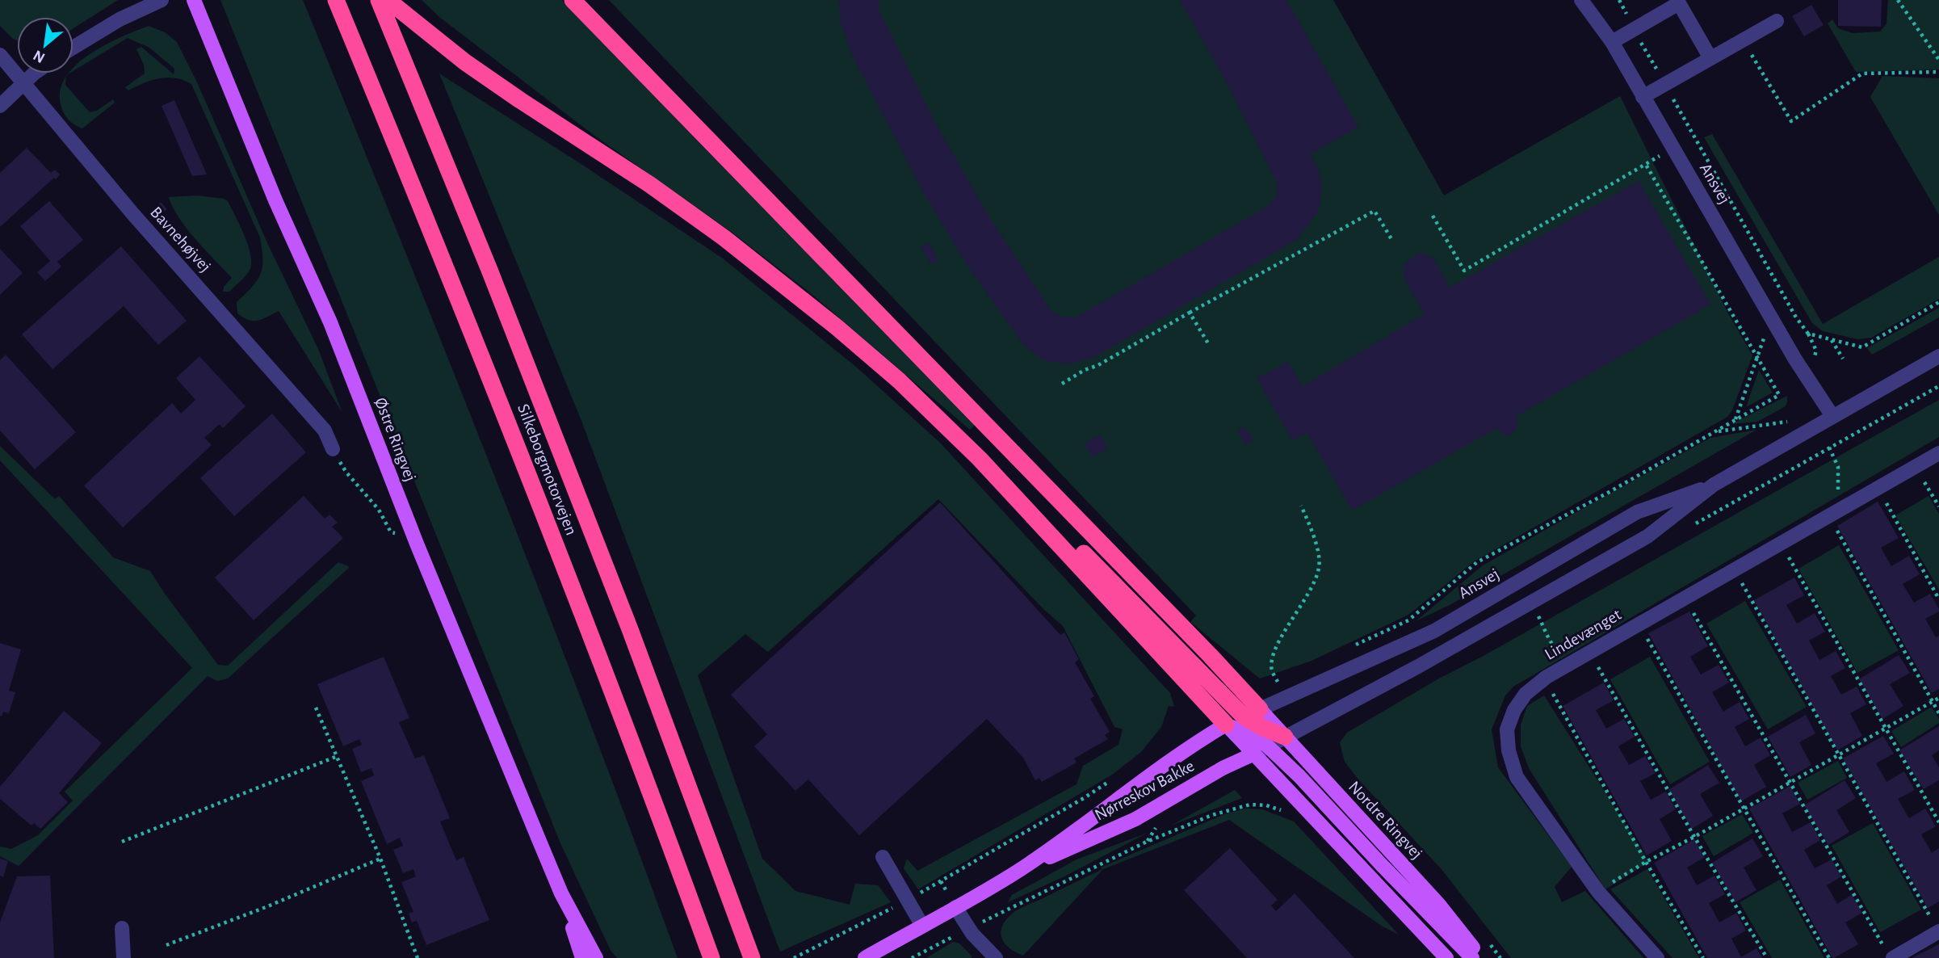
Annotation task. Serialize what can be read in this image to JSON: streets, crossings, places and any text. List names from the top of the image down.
{
  "streets": {
    "highway": ["Silkeborgmotorvejen"],
    "main road": ["Østre Ringvej", "Nørreskov Bakke", "Nordre Ringvej"],
    "street": ["Ansvej", "Bavnehøjvej", "Lindevænget"]
  },
  "crossings": [
    ["Ansvej", "Nørreskov Bakke"],
    ["Ansvej", "Nordre Ringvej"],
    ["Nørreskov Bakke", "Nordre Ringvej"]
  ],
  "north": "bottom left"
}
